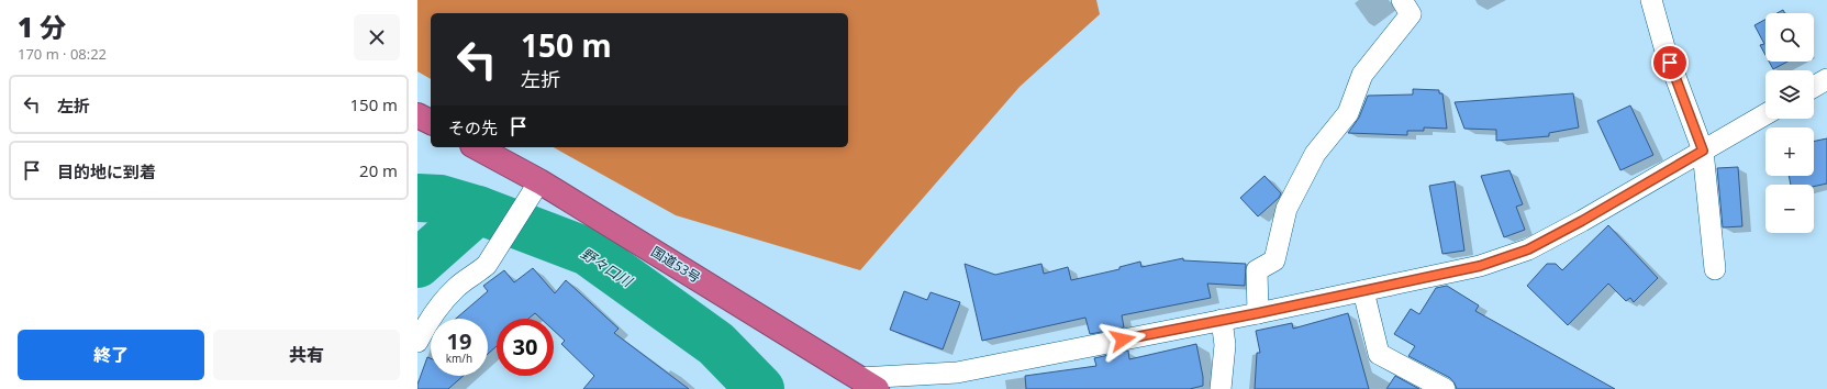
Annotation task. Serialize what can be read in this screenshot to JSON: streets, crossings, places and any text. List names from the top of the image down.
{
  "streets": {
    "highway": ["国道53号"]
  },
  "water": ["野々口川"],
  "page": {
    "heading": ["1 分", "170 m · 08:22"],
    "map_buttons": ["+", "−"],
    "turn": ["150 m", "左折"],
    "list": [
      {
        "name": "左折",
        "value": "150 m"
      },
      {
        "name": "目的地に到着",
        "value": "20 m"
      }
    ],
    "then": "その先",
    "speed": "19 km/h",
    "limit": "30",
    "buttons": ["終了", "共有"]
  }
}
